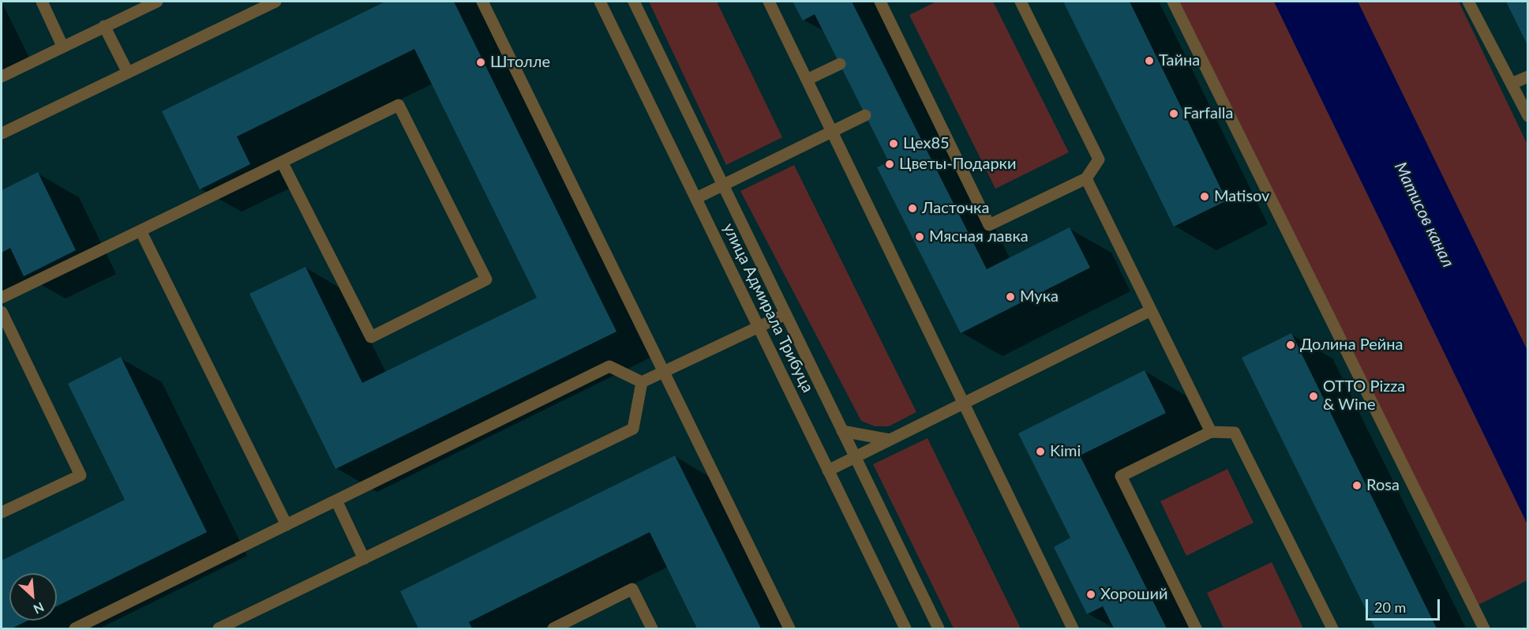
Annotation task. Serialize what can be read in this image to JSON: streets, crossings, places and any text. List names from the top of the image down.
{
  "streets": {
    "street": ["улица Адмирала Трибуца"]
  },
  "water": ["Матисов канал"],
  "places": [
    "Тайна",
    "Штолле",
    "Farfalla",
    "Цех85",
    "Цветы-Подарки",
    "Matisov",
    "Ласточка",
    "Мясная лавка",
    "Мука",
    "Долина Рейна",
    "OTTO Pizza & Wine",
    "Kimi",
    "Rosa",
    "Хороший"
  ],
  "scale_bar": "20 m",
  "north": "bottom right"
}
